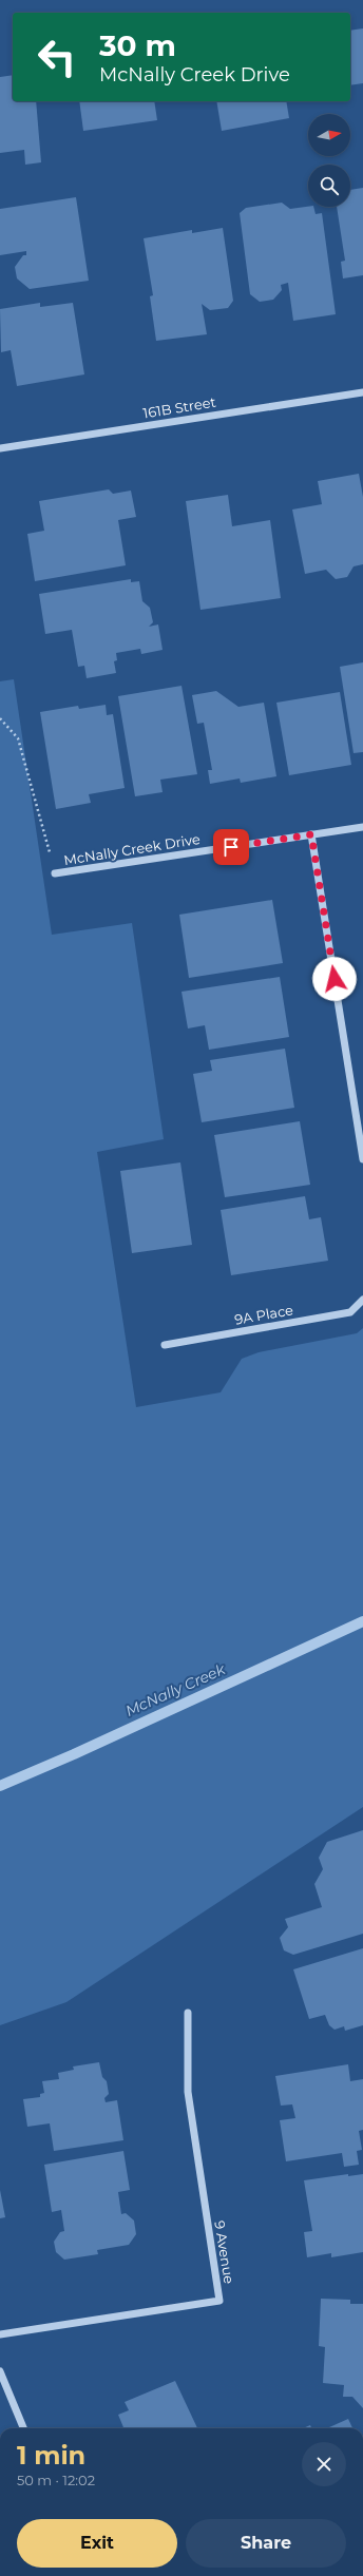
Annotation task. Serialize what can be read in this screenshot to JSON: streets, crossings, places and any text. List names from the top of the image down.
{
  "streets": {
    "street": [
      "161B Street",
      "McNally Creek Drive",
      "9A Place",
      "9 Avenue"
    ]
  },
  "water": ["McNally Creek"],
  "north": "right",
  "page": {
    "turn": ["30 m", "McNally Creek Drive"],
    "heading": ["1 min", "50 m · 12:02"],
    "buttons": ["Exit", "Share"]
  }
}
